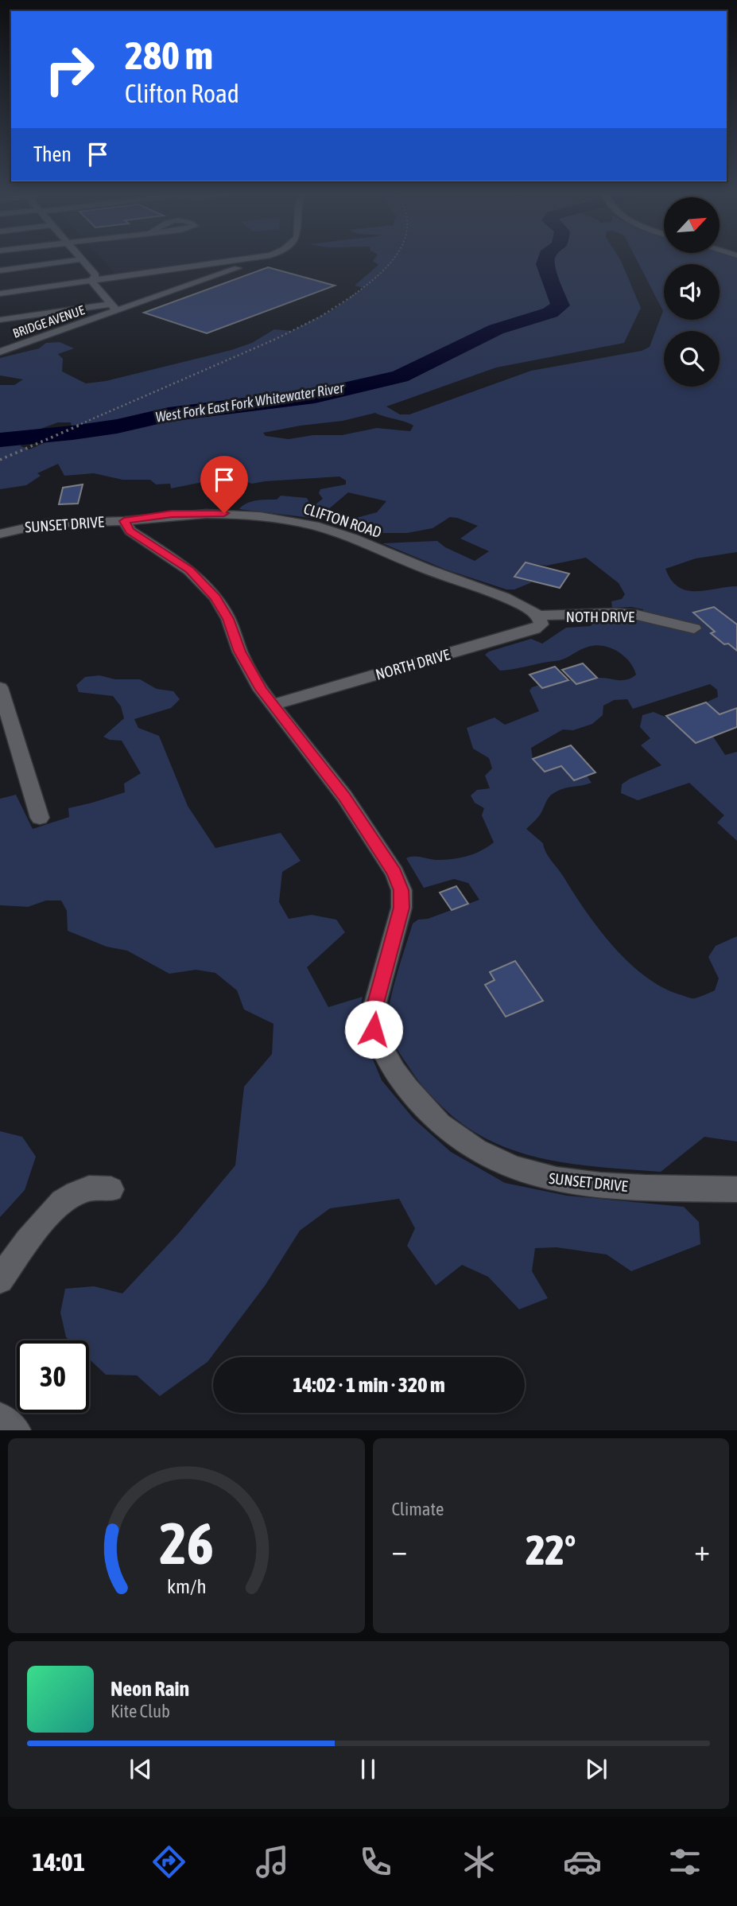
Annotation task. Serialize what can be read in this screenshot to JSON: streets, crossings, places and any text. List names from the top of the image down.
{
  "streets": {
    "street": [
      "BRIDGE AVENUE",
      "CLIFTON ROAD",
      "SUNSET DRIVE",
      "NOTH DRIVE",
      "NORTH DRIVE"
    ]
  },
  "crossings": [
    ["CLIFTON ROAD", "SUNSET DRIVE"],
    ["CLIFTON ROAD", "NOTH DRIVE"],
    ["CLIFTON ROAD", "NORTH DRIVE"],
    ["SUNSET DRIVE", "NORTH DRIVE"],
    ["NOTH DRIVE", "NORTH DRIVE"]
  ],
  "water": ["West Fork East Fork Whitewater River"],
  "north": "top right",
  "page": {
    "turn": ["280 m", "Clifton Road"],
    "then": "Then",
    "limit": "30",
    "trip": "14:02 · 1 min · 320 m",
    "tile": "Climate",
    "heat": ["−", "22°", "+"],
    "song": ["Neon Rain", "Kite Club"],
    "tabs": "14:01",
    "gauge": ["26", "km/h"]
  }
}
